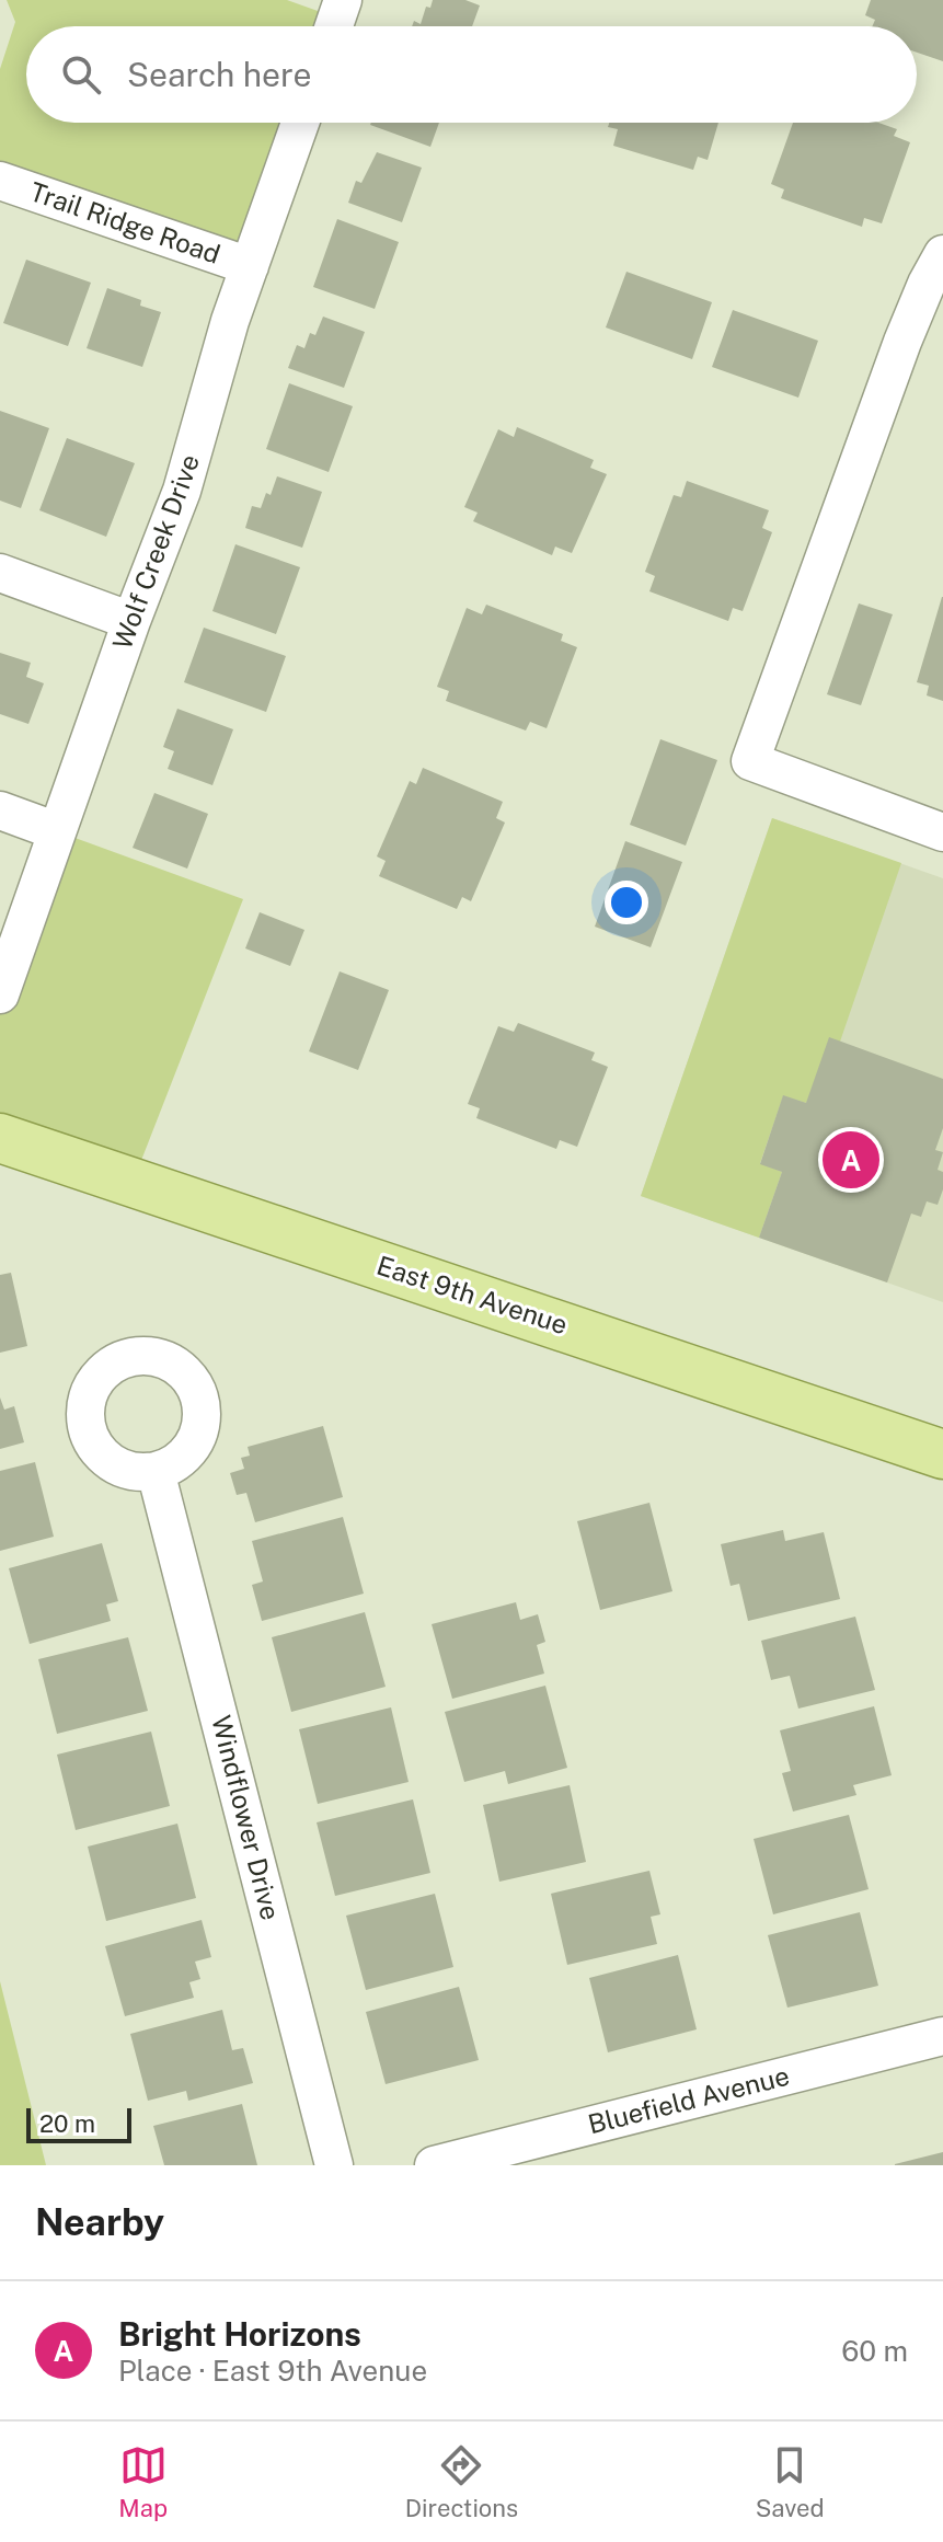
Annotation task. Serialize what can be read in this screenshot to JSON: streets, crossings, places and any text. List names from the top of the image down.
{
  "streets": {
    "main road": ["East 9th Avenue"],
    "street": [
      "Trail Ridge Road",
      "Wolf Creek Drive",
      "Windflower Drive",
      "Bluefield Avenue"
    ]
  },
  "crossings": [
    ["Trail Ridge Road", "Wolf Creek Drive"]
  ],
  "scale_bar": "20 m",
  "page": {
    "search": "Search here",
    "pins": "A",
    "scale": "20 m",
    "heading": "Nearby",
    "list": [
      {
        "mark": "A",
        "name": "Bright Horizons",
        "note": "Place · East 9th Avenue",
        "value": "60 m"
      }
    ],
    "nav": ["Map", "Directions", "Saved"]
  }
}
